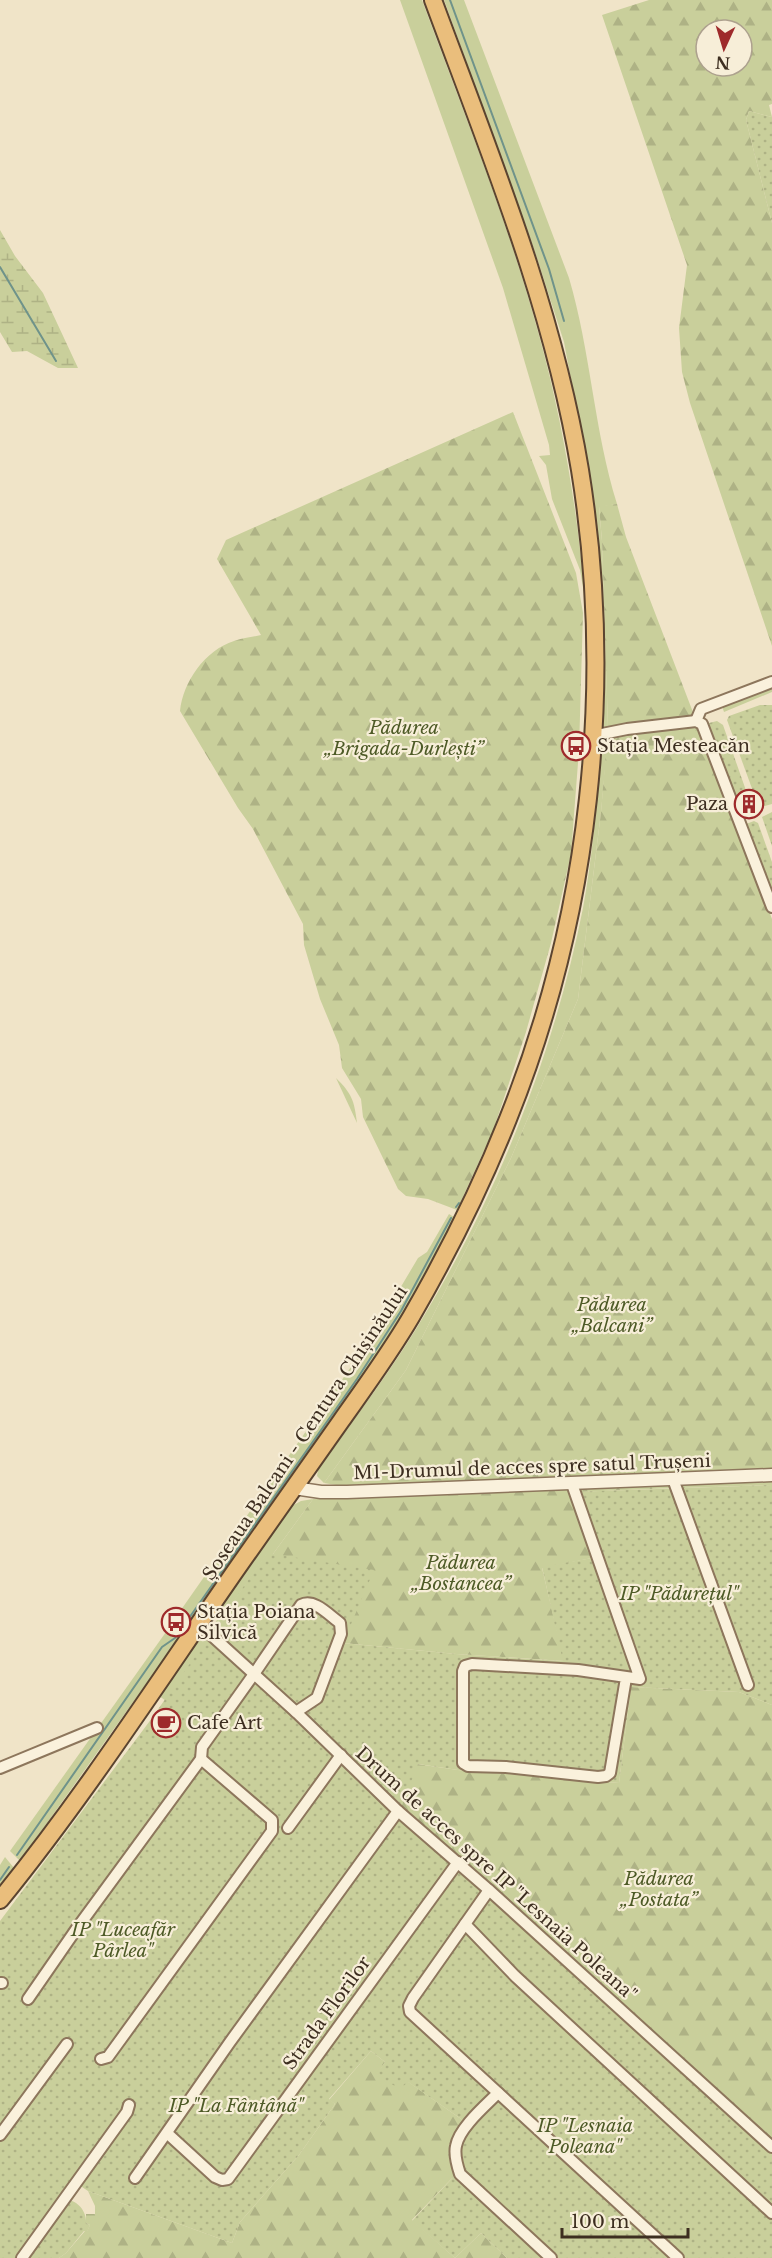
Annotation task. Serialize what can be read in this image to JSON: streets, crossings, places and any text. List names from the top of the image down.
{
  "streets": {
    "highway": ["Șoseaua Balcani - Centura Chișinăului"],
    "street": ["M1-Drumul de acces spre satul Trușeni", "Drum de acces spre IP \"Lesnaia Poleana\"", "Strada Florilor"]
  },
  "crossings": [
    ["Șoseaua Balcani - Centura Chișinăului", "M1-Drumul de acces spre satul Trușeni"],
    ["Șoseaua Balcani - Centura Chișinăului", "Drum de acces spre IP \"Lesnaia Poleana\""],
    ["Drum de acces spre IP \"Lesnaia Poleana\"", "Strada Florilor"]
  ],
  "parks": [
    "Pădurea „Brigada-Durlești”",
    "Pădurea „Balcani”",
    "Pădurea „Bostancea”",
    "IP \"Pădurețul\"",
    "Pădurea „Postata”",
    "IP \"Luceafăr Pârlea\"",
    "IP \"La Fântână\"",
    "IP \"Lesnaia Poleana\""
  ],
  "places": {
    "bus stop": ["Stația Mesteacăn", "Stația Poiana Silvică"],
    "building": ["Paza"],
    "cafe": ["Cafe Art"]
  },
  "scale_bar": "100 m",
  "north": "bottom"
}
